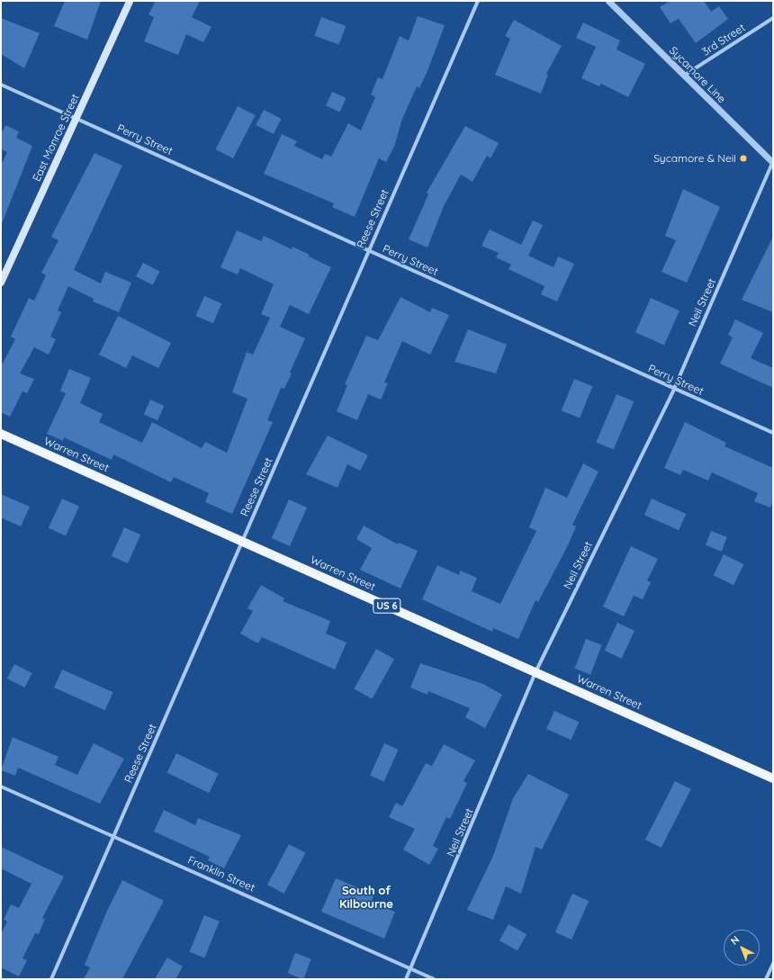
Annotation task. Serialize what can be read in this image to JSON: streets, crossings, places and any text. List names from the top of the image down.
{
  "streets": {
    "main road": ["East Monroe Street", "Warren Street", "US 6"],
    "street": [
      "3rd Street",
      "Sycamore Line",
      "Perry Street",
      "Reese Street",
      "Neil Street",
      "Franklin Street"
    ]
  },
  "crossings": [
    ["3rd Street", "Sycamore Line"],
    ["Sycamore Line", "Neil Street"],
    ["East Monroe Street", "Perry Street"],
    ["Perry Street", "Reese Street"],
    ["Perry Street", "Neil Street"],
    ["Reese Street", "Warren Street"],
    ["Reese Street", "Franklin Street"],
    ["Neil Street", "Warren Street"],
    ["Neil Street", "Franklin Street"]
  ],
  "districts": ["South of Kilbourne"],
  "places": ["Sycamore & Neil"],
  "north": "top left"
}
